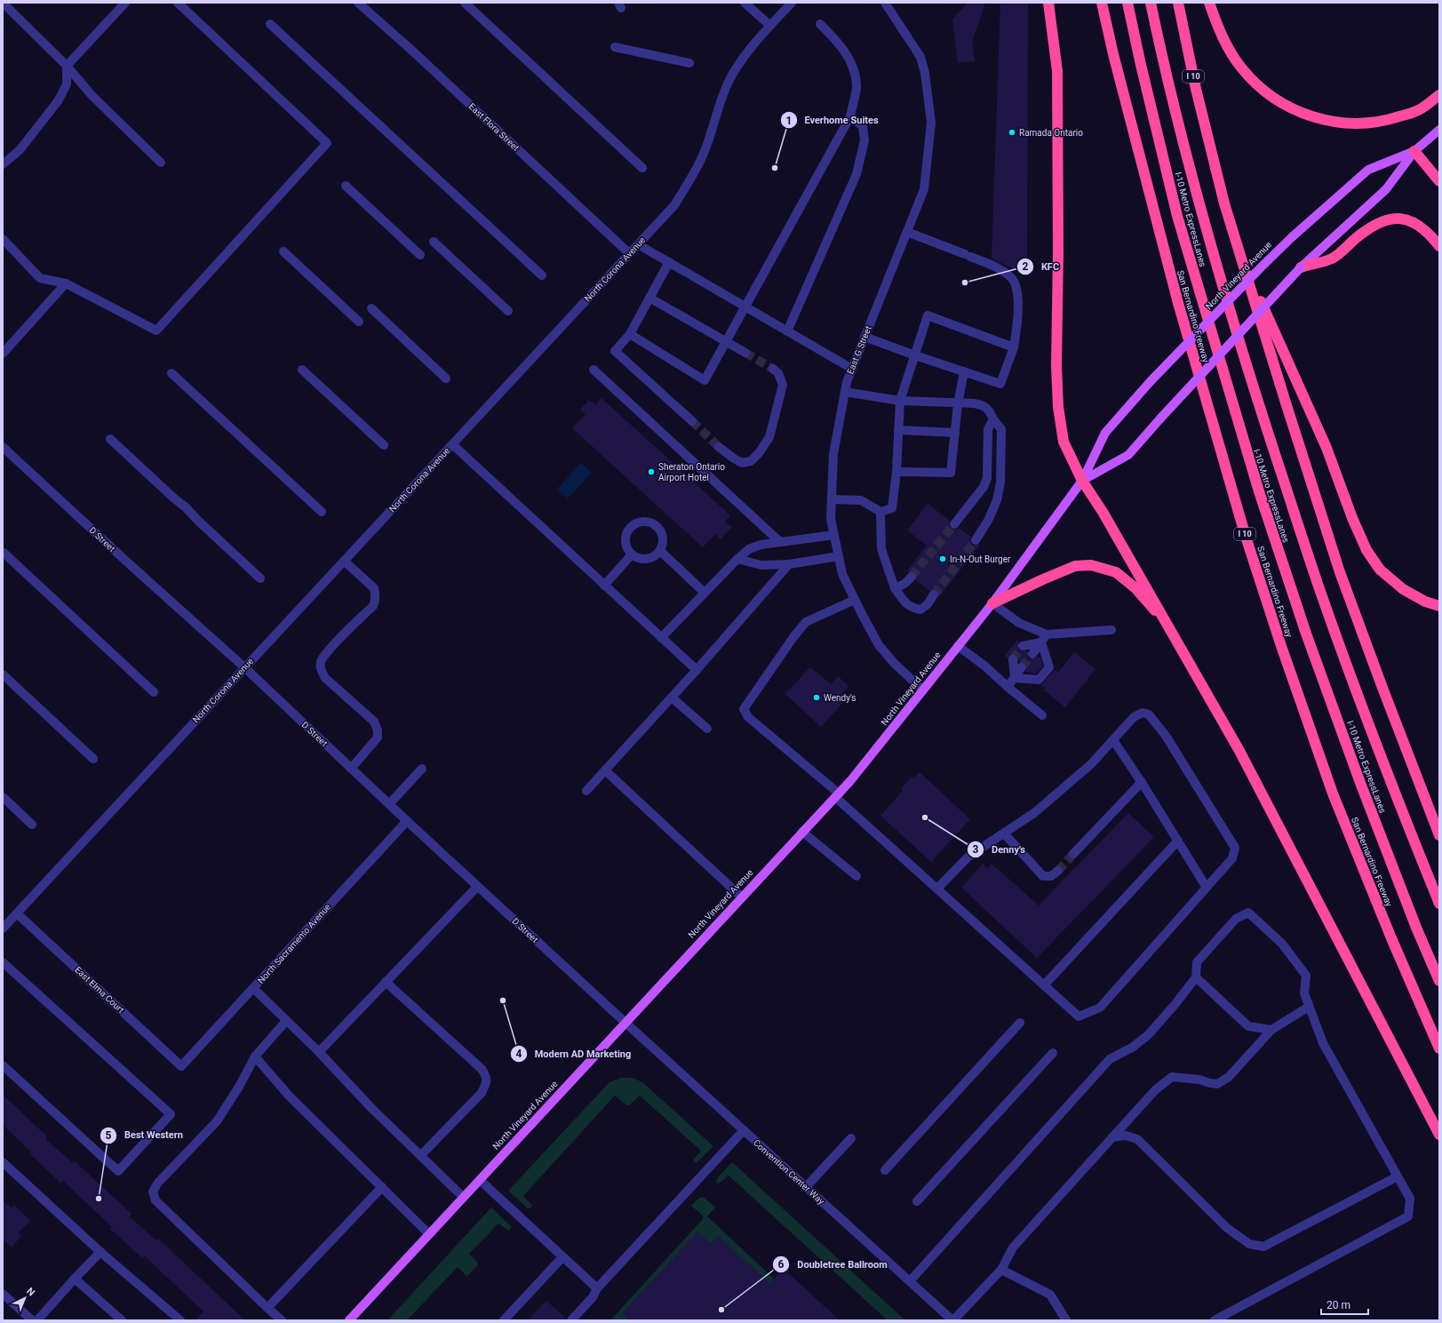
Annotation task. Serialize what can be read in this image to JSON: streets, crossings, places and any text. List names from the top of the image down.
{
  "streets": {
    "highway": ["I 10", "I-10 Metro ExpressLanes", "San Bernardino Freeway"],
    "main road": ["North Vineyard Avenue"],
    "street": [
      "East Flora Street",
      "North Corona Avenue",
      "East G Street",
      "D Street",
      "North Sacramento Avenue",
      "East Elma Court",
      "Convention Center Way"
    ]
  },
  "crossings": [
    ["East Flora Street", "North Corona Avenue"],
    ["North Corona Avenue", "D Street"],
    ["North Corona Avenue", "East Elma Court"],
    ["North Vineyard Avenue", "East G Street"],
    ["North Vineyard Avenue", "D Street"],
    ["North Vineyard Avenue", "Convention Center Way"],
    ["D Street", "North Sacramento Avenue"],
    ["D Street", "Convention Center Way"],
    ["North Sacramento Avenue", "East Elma Court"]
  ],
  "places": [
    "Ramada Ontario",
    "Everhome Suites",
    "KFC",
    "Sheraton Ontario Airport Hotel",
    "In-N-Out Burger",
    "Wendy's",
    "Denny's",
    "Modern AD Marketing",
    "Best Western",
    "Doubletree Ballroom"
  ],
  "scale_bar": "20 m",
  "north": "top right"
}
